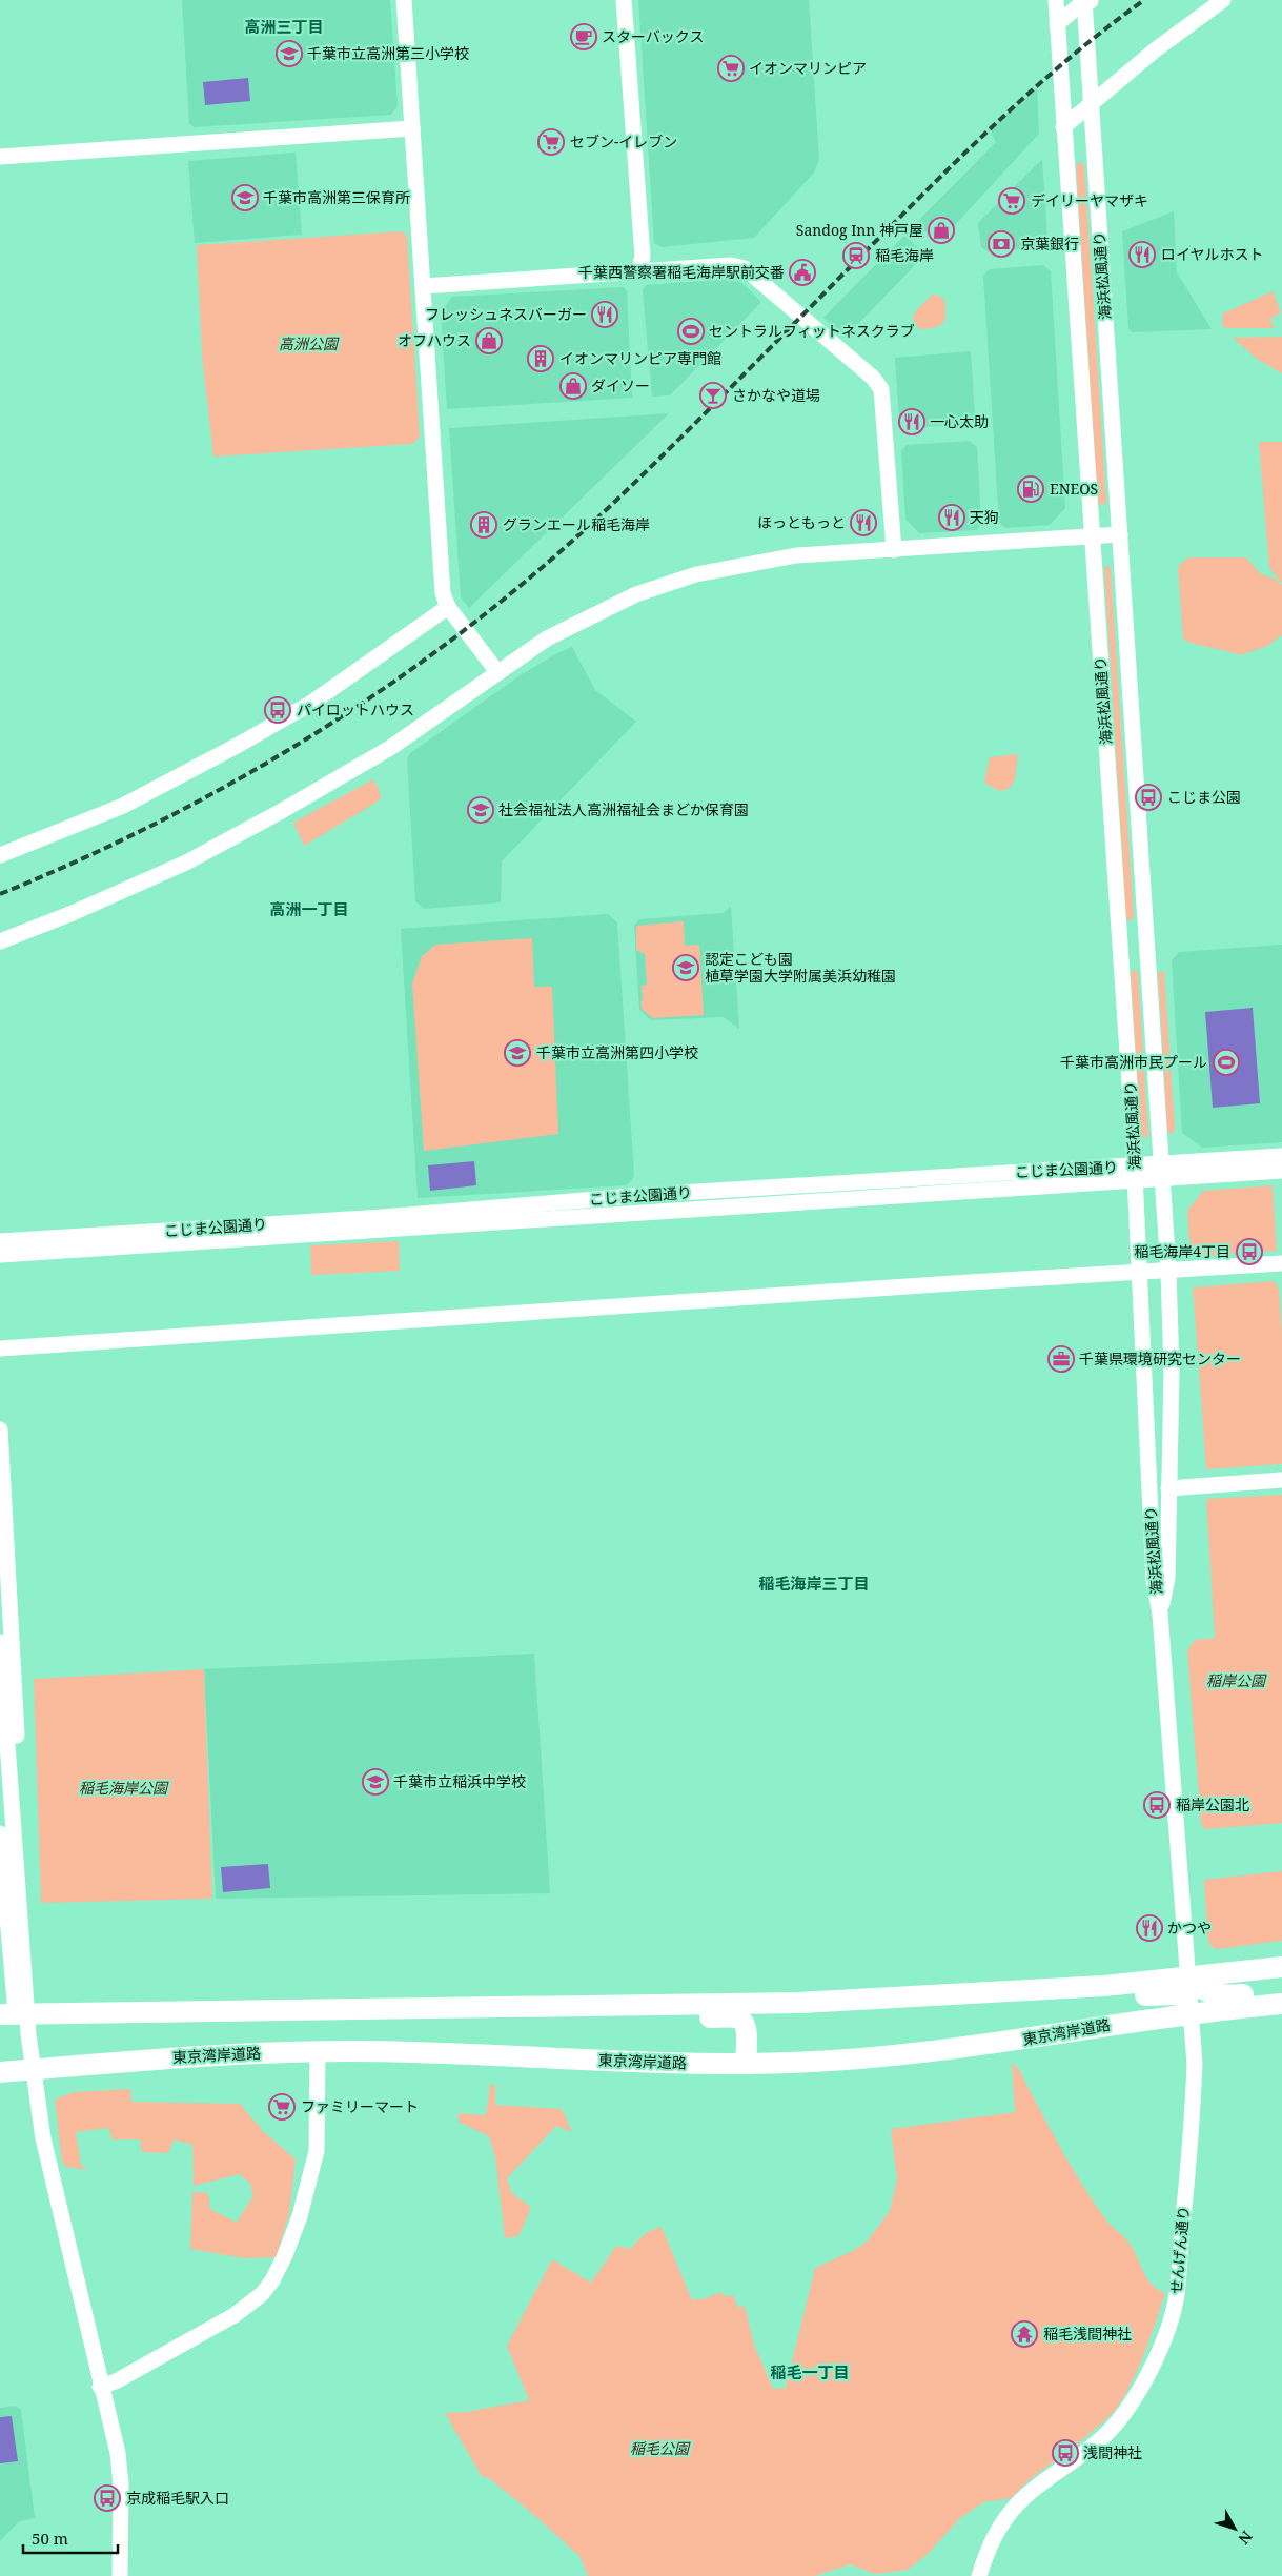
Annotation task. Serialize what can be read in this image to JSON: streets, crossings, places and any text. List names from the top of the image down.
{
  "streets": {
    "highway": ["東京湾岸道路"],
    "street": ["海浜松風通り", "こじま公園通り", "せんげん通り"]
  },
  "crossings": [
    ["海浜松風通り", "こじま公園通り"],
    ["海浜松風通り", "せんげん通り"],
    ["東京湾岸道路", "せんげん通り"]
  ],
  "districts": [
    "高洲三丁目",
    "高洲一丁目",
    "稲毛海岸三丁目",
    "稲毛一丁目"
  ],
  "parks": [
    "高洲公園",
    "稲岸公園",
    "稲毛海岸公園",
    "稲毛公園"
  ],
  "places": {
    "cafe": ["スターバックス"],
    "school or university": [
      "千葉市立高洲第三小学校",
      "千葉市高洲第三保育所",
      "社会福祉法人高洲福祉会まどか保育園",
      "認定こども園 植草学園大学附属美浜幼稚園",
      "千葉市立高洲第四小学校",
      "千葉市立稲浜中学校"
    ],
    "supermarket": [
      "イオンマリンピア",
      "セブン-イレブン",
      "デイリーヤマザキ",
      "ファミリーマート"
    ],
    "shop": ["Sandog Inn 神戸屋", "オフハウス", "ダイソー"],
    "bank": ["京葉銀行"],
    "restaurant": [
      "ロイヤルホスト",
      "フレッシュネスバーガー",
      "一心太助",
      "天狗",
      "ほっともっと",
      "かつや"
    ],
    "station": ["稲毛海岸"],
    "public building": ["千葉西警察署稲毛海岸駅前交番"],
    "sports": ["セントラルフィットネスクラブ", "千葉市高洲市民プール"],
    "building": ["イオンマリンピア専門館", "グランエール稲毛海岸"],
    "bar": ["さかなや道場"],
    "fuel station": ["ENEOS"],
    "bus stop": [
      "パイロットハウス",
      "こじま公園",
      "稲毛海岸4丁目",
      "稲岸公園北",
      "浅間神社",
      "京成稲毛駅入口"
    ],
    "office": ["千葉県環境研究センター"],
    "temple": ["稲毛浅間神社"]
  },
  "scale_bar": "50 m",
  "north": "bottom right"
}
